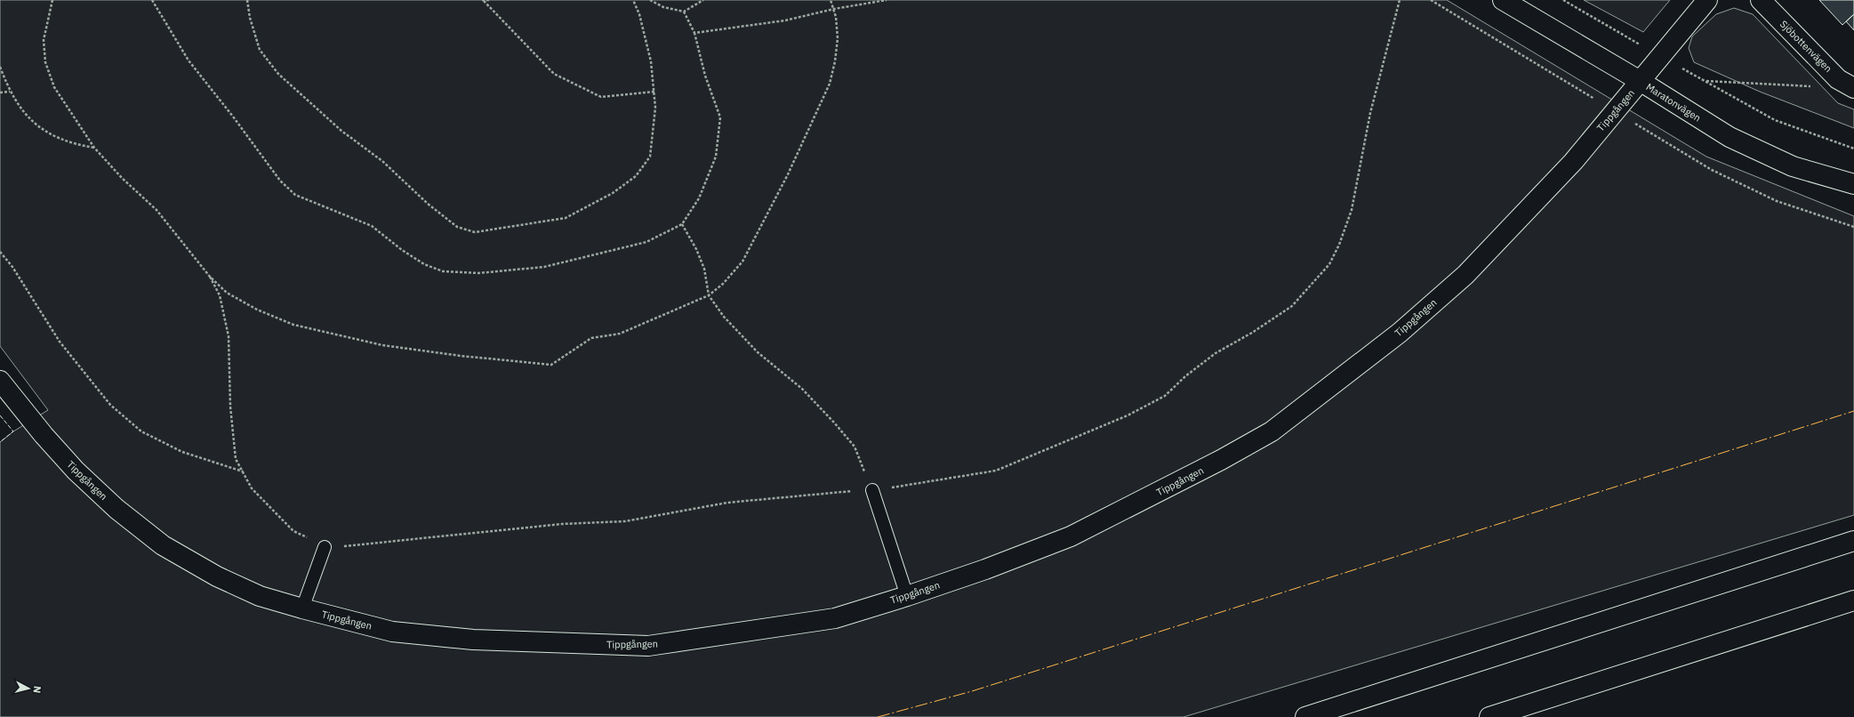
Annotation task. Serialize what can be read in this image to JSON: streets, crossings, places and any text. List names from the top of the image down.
{
  "streets": {
    "main road": ["Sjöbottenvägen", "Maratonvägen", "Tippgången"]
  },
  "crossings": [
    ["Maratonvägen", "Tippgången"]
  ],
  "north": "right"
}
